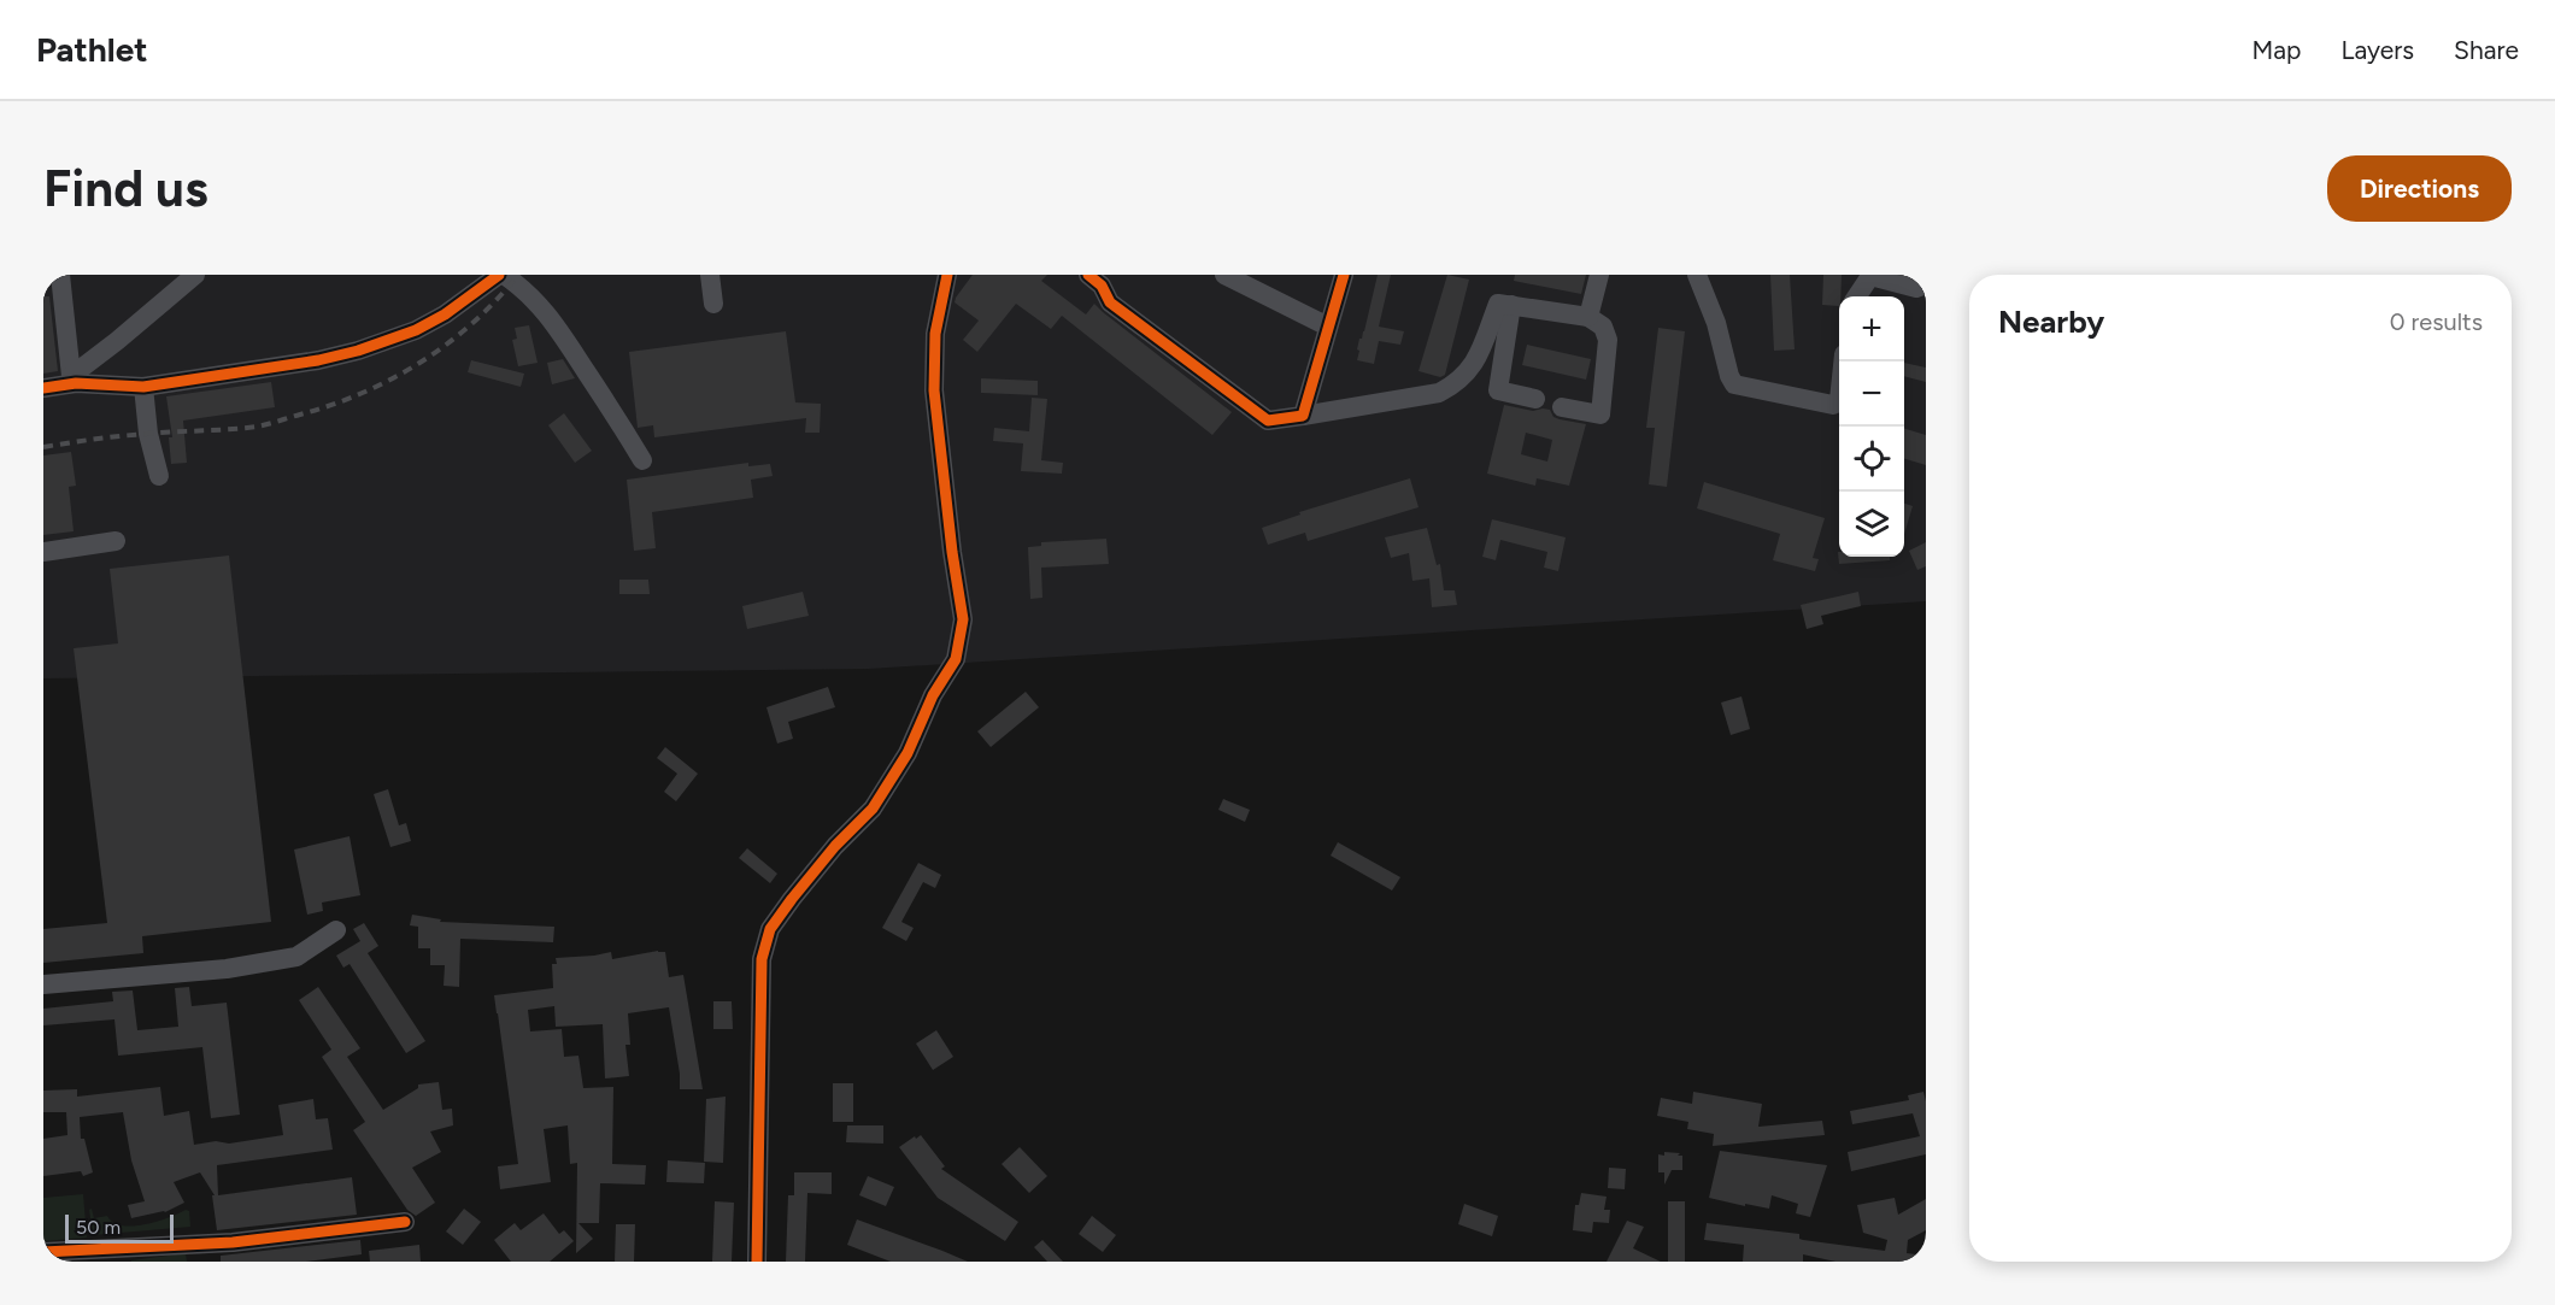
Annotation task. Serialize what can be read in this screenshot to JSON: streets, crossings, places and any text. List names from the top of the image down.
{
  "scale_bar": "50 m",
  "page": {
    "header": "Pathlet",
    "nav": ["Map", "Layers", "Share"],
    "buttons": "Directions",
    "title": "Find us",
    "heading": ["Nearby", "0 results"],
    "map_buttons": ["+", "−"],
    "scale": "50 m"
  }
}
